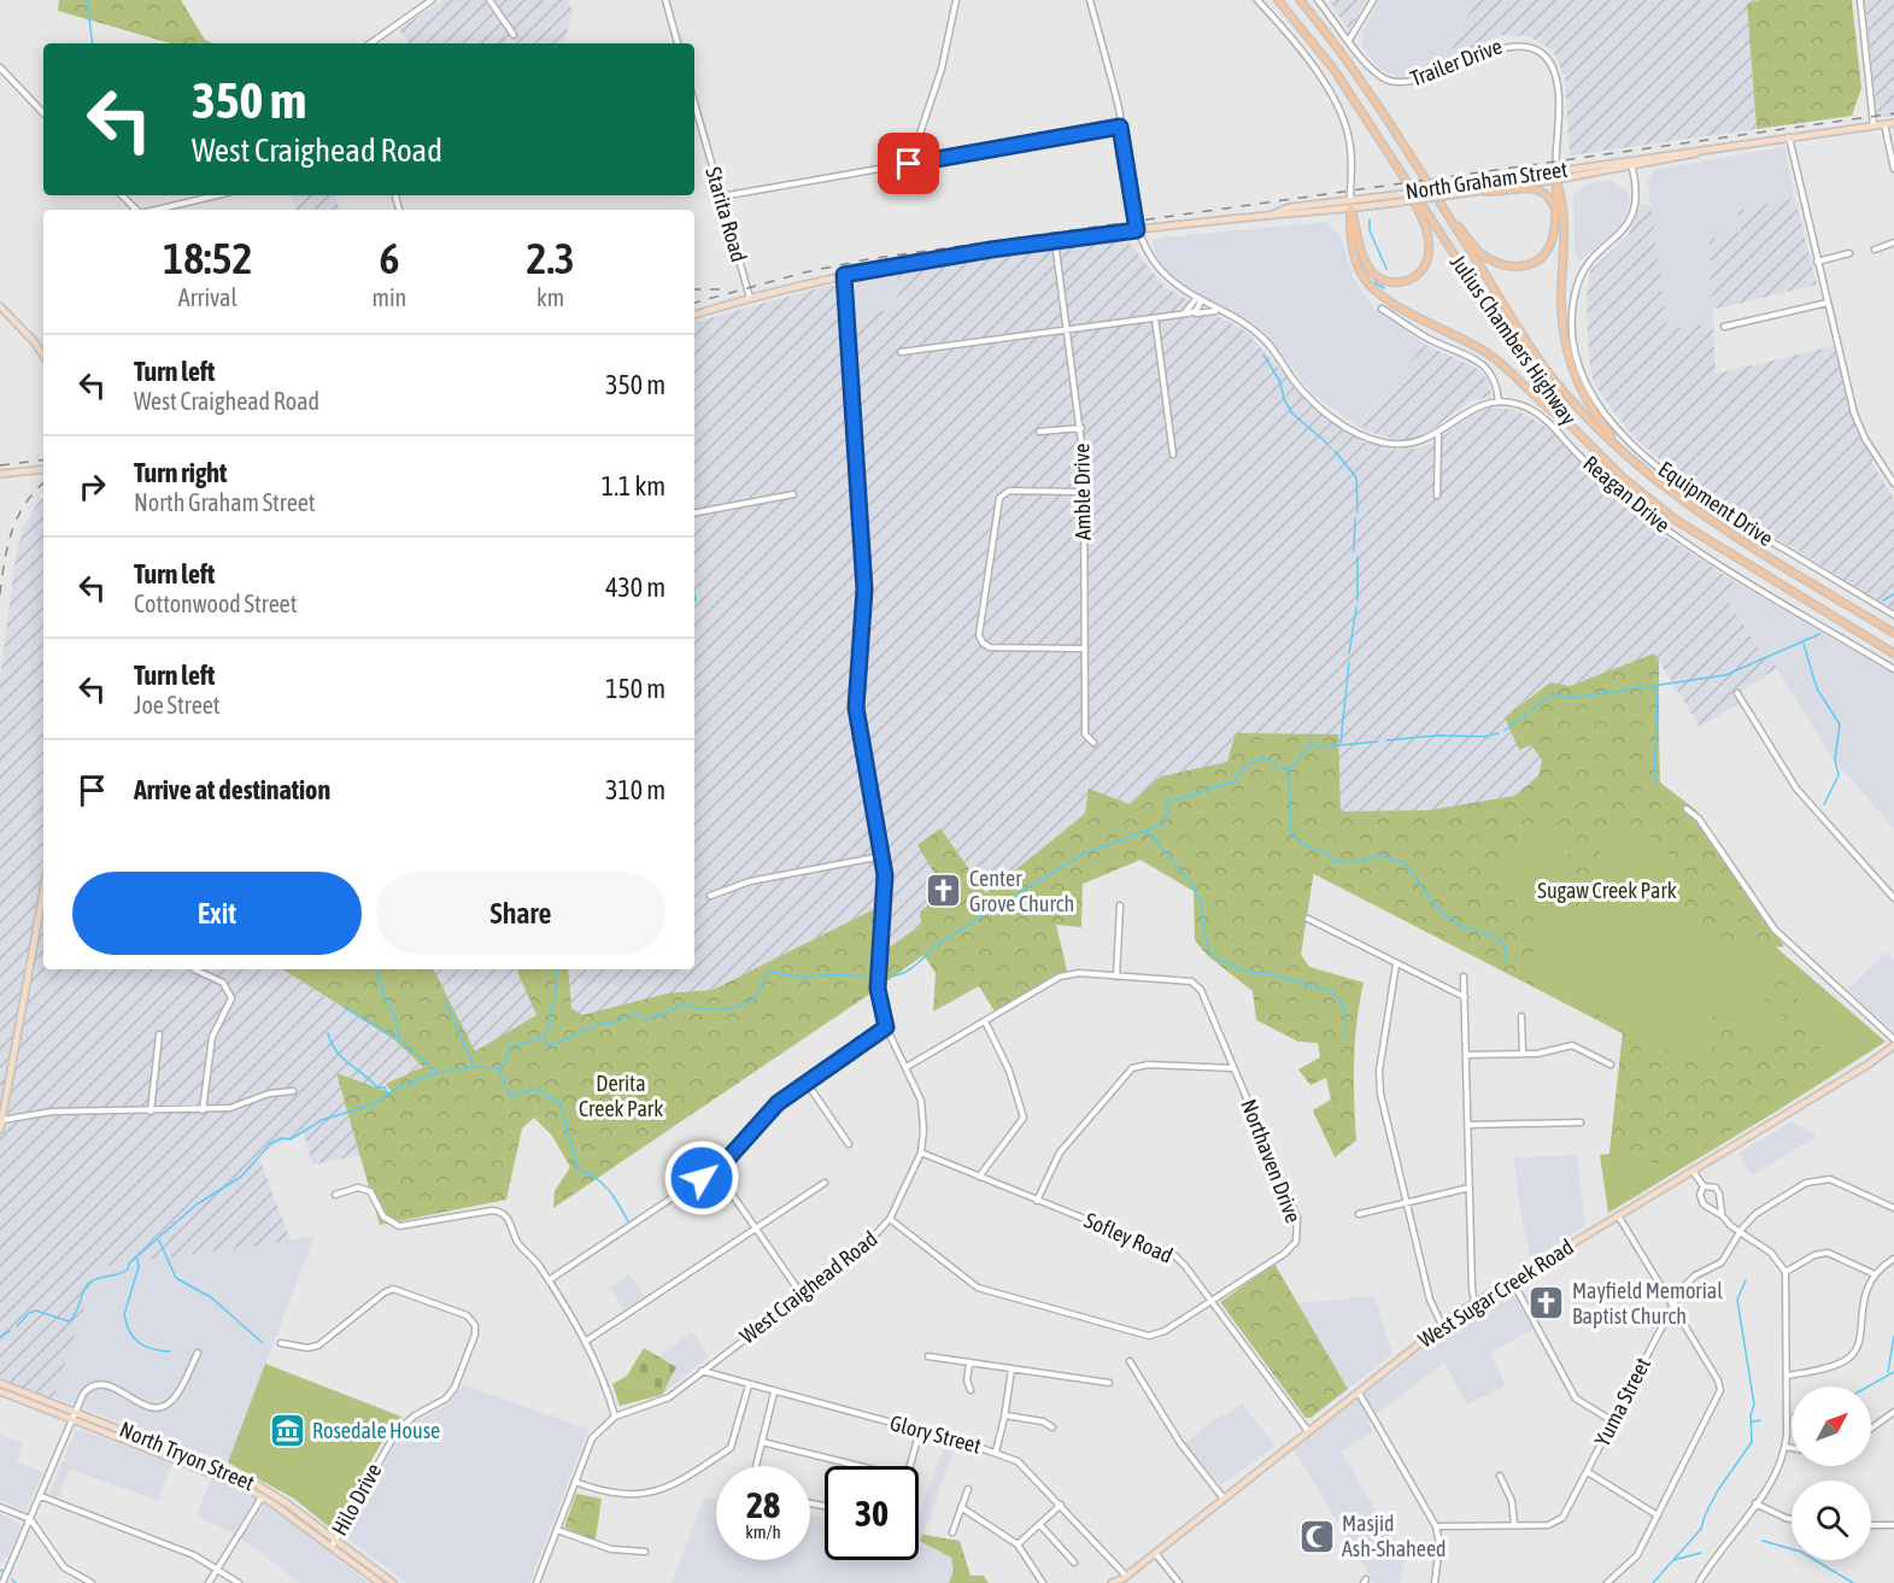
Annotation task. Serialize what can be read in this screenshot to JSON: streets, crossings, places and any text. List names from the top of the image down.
{
  "streets": {
    "highway": ["Julius Chambers Highway"],
    "main road": ["North Graham Street", "West Sugar Creek Road", "North Tryon Street"],
    "street": [
      "Trailer Drive",
      "Starita Road",
      "Amble Drive",
      "Reagan Drive",
      "Equipment Drive",
      "Northaven Drive",
      "Sofley Road",
      "West Craighead Road",
      "Yuma Street",
      "Glory Street",
      "Hilo Drive"
    ]
  },
  "crossings": [
    ["Trailer Drive", "North Graham Street"],
    ["North Graham Street", "Starita Road"],
    ["North Graham Street", "Amble Drive"],
    ["North Graham Street", "Equipment Drive"],
    ["North Graham Street", "West Craighead Road"],
    ["Northaven Drive", "Sofley Road"],
    ["Northaven Drive", "West Craighead Road"],
    ["Sofley Road", "West Craighead Road"],
    ["Sofley Road", "West Sugar Creek Road"],
    ["West Craighead Road", "Glory Street"],
    ["West Sugar Creek Road", "Glory Street"],
    ["North Tryon Street", "Hilo Drive"]
  ],
  "parks": ["Sugaw Creek Park", "Derita Creek Park"],
  "places": {
    "church": ["Center Grove Church", "Mayfield Memorial Baptist Church"],
    "museum": ["Rosedale House"],
    "mosque": ["Masjid Ash-Shaheed"]
  },
  "north": "top right",
  "page": {
    "turn": ["350 m", "West Craighead Road"],
    "eta": [
      "18:52",
      "Arrival",
      "6",
      "min",
      "2.3",
      "km"
    ],
    "list": [
      {
        "name": "Turn left",
        "note": "West Craighead Road",
        "value": "350 m"
      },
      {
        "name": "Turn right",
        "note": "North Graham Street",
        "value": "1.1 km"
      },
      {
        "name": "Turn left",
        "note": "Cottonwood Street",
        "value": "430 m"
      },
      {
        "name": "Turn left",
        "note": "Joe Street",
        "value": "150 m"
      },
      {
        "name": "Arrive at destination",
        "value": "310 m"
      }
    ],
    "buttons": ["Exit", "Share"],
    "speed": "28 km/h",
    "limit": "30"
  }
}
